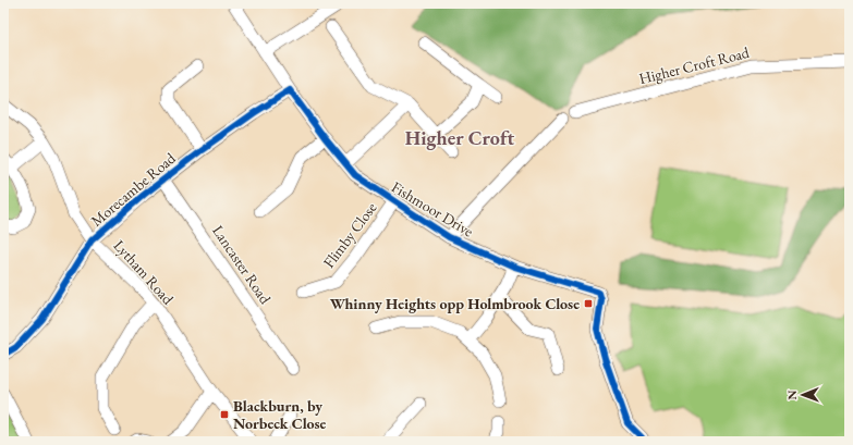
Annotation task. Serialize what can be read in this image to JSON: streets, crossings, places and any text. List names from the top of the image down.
{
  "streets": {
    "street": [
      "Higher Croft Road",
      "Morecambe Road",
      "Fishmoor Drive",
      "Flimby Close",
      "Lancaster Road",
      "Lytham Road"
    ]
  },
  "crossings": [
    ["Morecambe Road", "Fishmoor Drive"],
    ["Morecambe Road", "Lancaster Road"],
    ["Morecambe Road", "Lytham Road"],
    ["Fishmoor Drive", "Flimby Close"]
  ],
  "districts": ["Higher Croft"],
  "places": {
    "transit": ["Whinny Heights opp Holmbrook Close", "Blackburn, by Norbeck Close"]
  },
  "north": "left"
}
